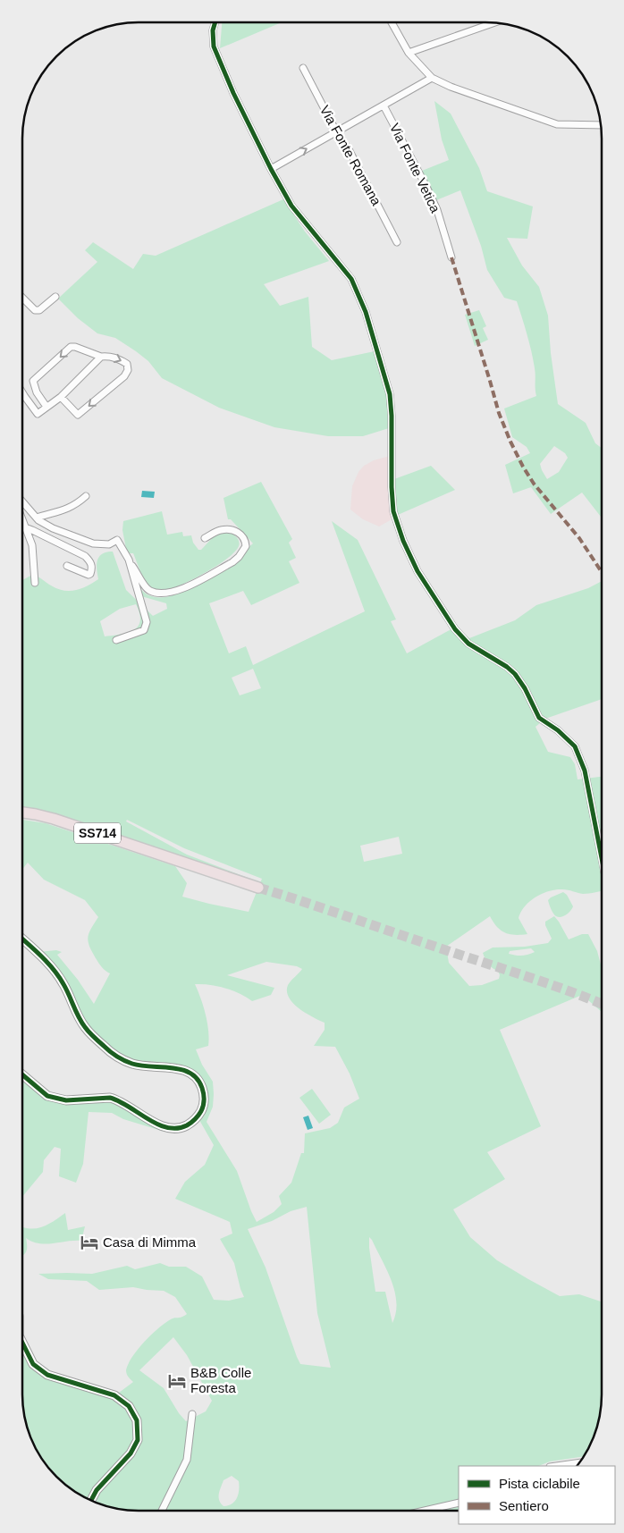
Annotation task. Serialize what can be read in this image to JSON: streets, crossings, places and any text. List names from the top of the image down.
{
  "streets": {
    "highway": ["SS714"],
    "street": ["Via Fonte Romana", "Via Fonte Vetica"]
  },
  "places": {
    "hotel": ["Casa di Mimma", "B&B Colle Foresta"]
  },
  "legend": ["Pista ciclabile", "Sentiero"]
}
